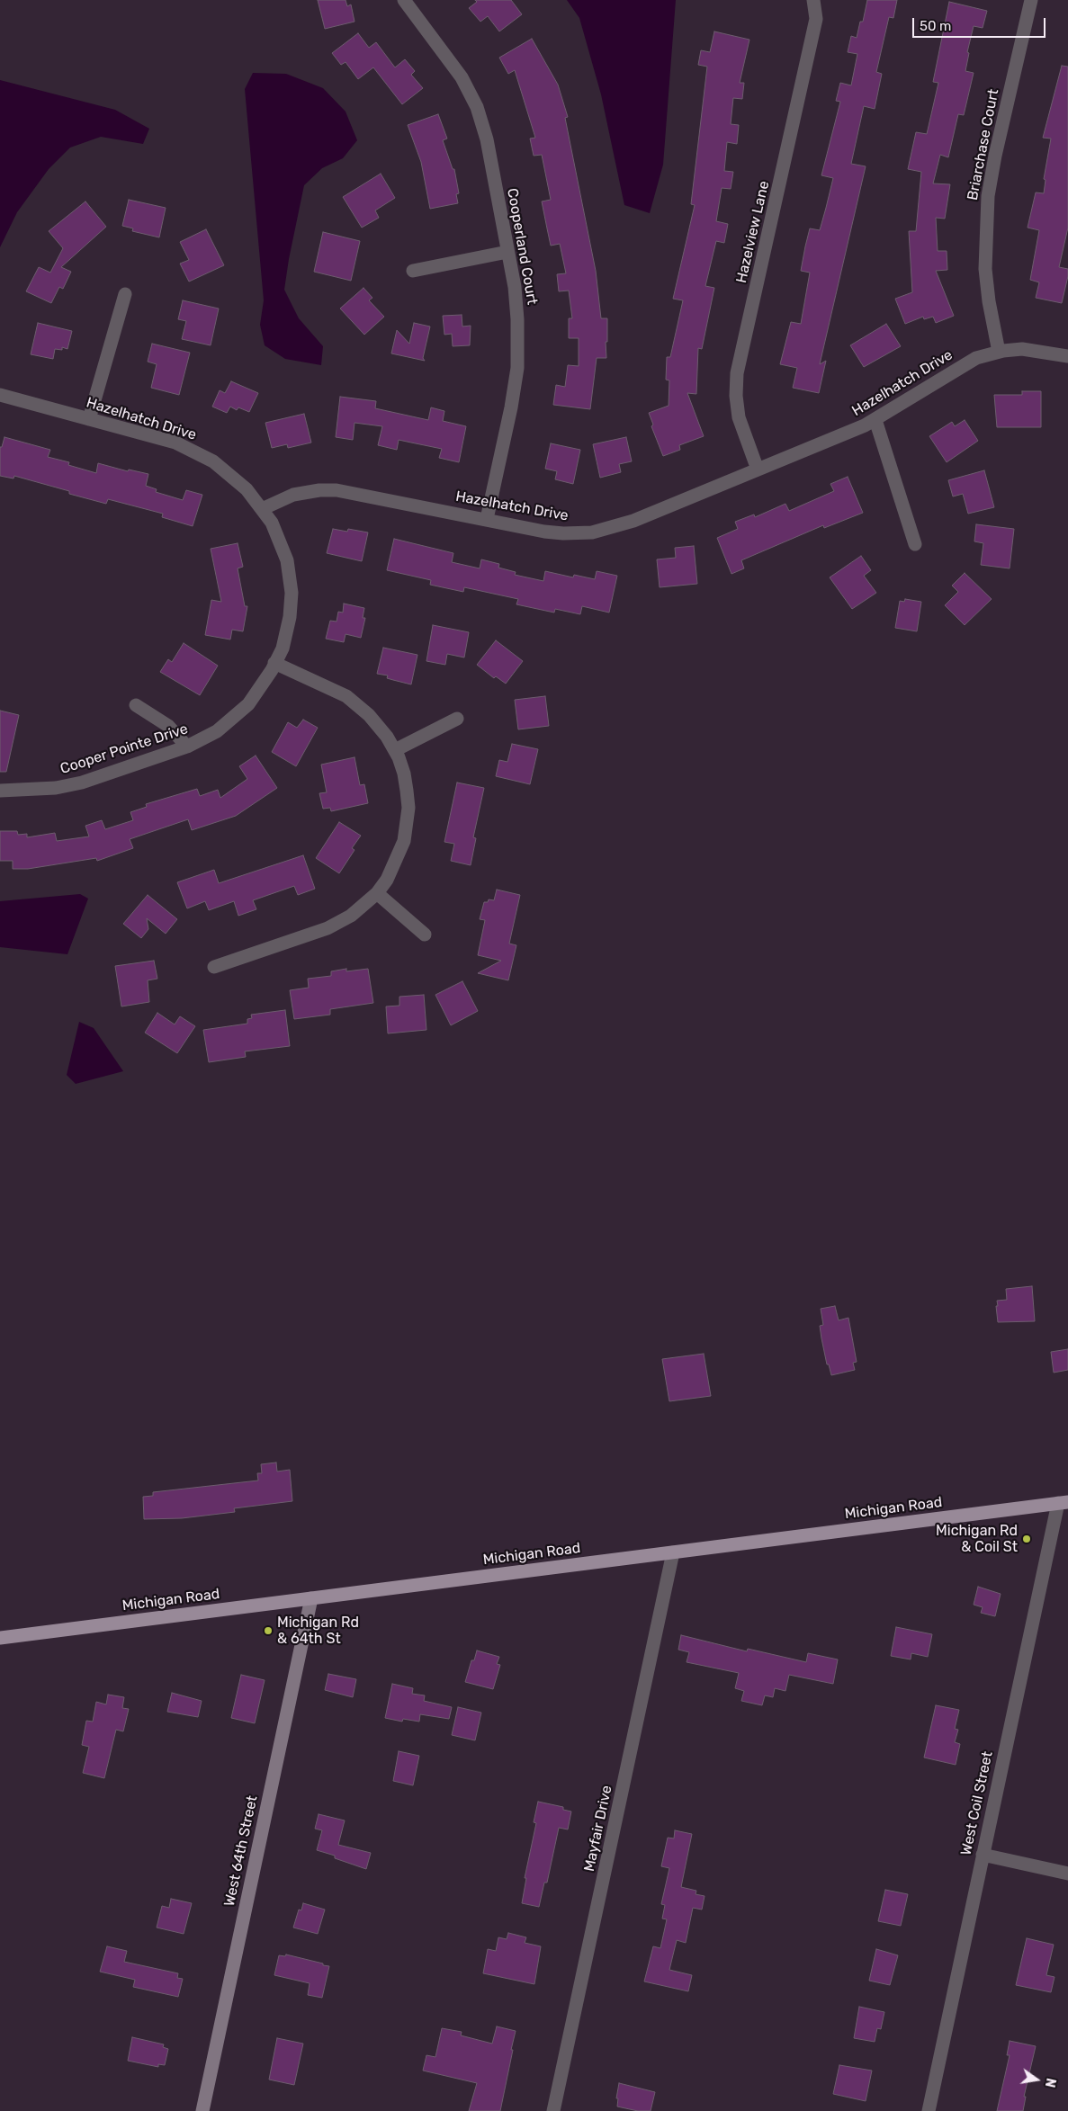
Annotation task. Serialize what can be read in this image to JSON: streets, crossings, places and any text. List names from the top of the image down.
{
  "streets": {
    "main road": ["Michigan Road"],
    "street": [
      "Briarchase Court",
      "Hazelview Lane",
      "Cooperland Court",
      "Hazelhatch Drive",
      "Cooper Pointe Drive",
      "West Coil Street",
      "Mayfair Drive",
      "West 64th Street"
    ]
  },
  "crossings": [
    ["Briarchase Court", "Hazelhatch Drive"],
    ["Hazelview Lane", "Hazelhatch Drive"],
    ["Cooperland Court", "Hazelhatch Drive"],
    ["Hazelhatch Drive", "Cooper Pointe Drive"],
    ["Michigan Road", "West Coil Street"],
    ["Michigan Road", "Mayfair Drive"],
    ["Michigan Road", "West 64th Street"]
  ],
  "places": ["Michigan Rd & Coil St", "Michigan Rd & 64th St"],
  "scale_bar": "50 m",
  "north": "right"
}
